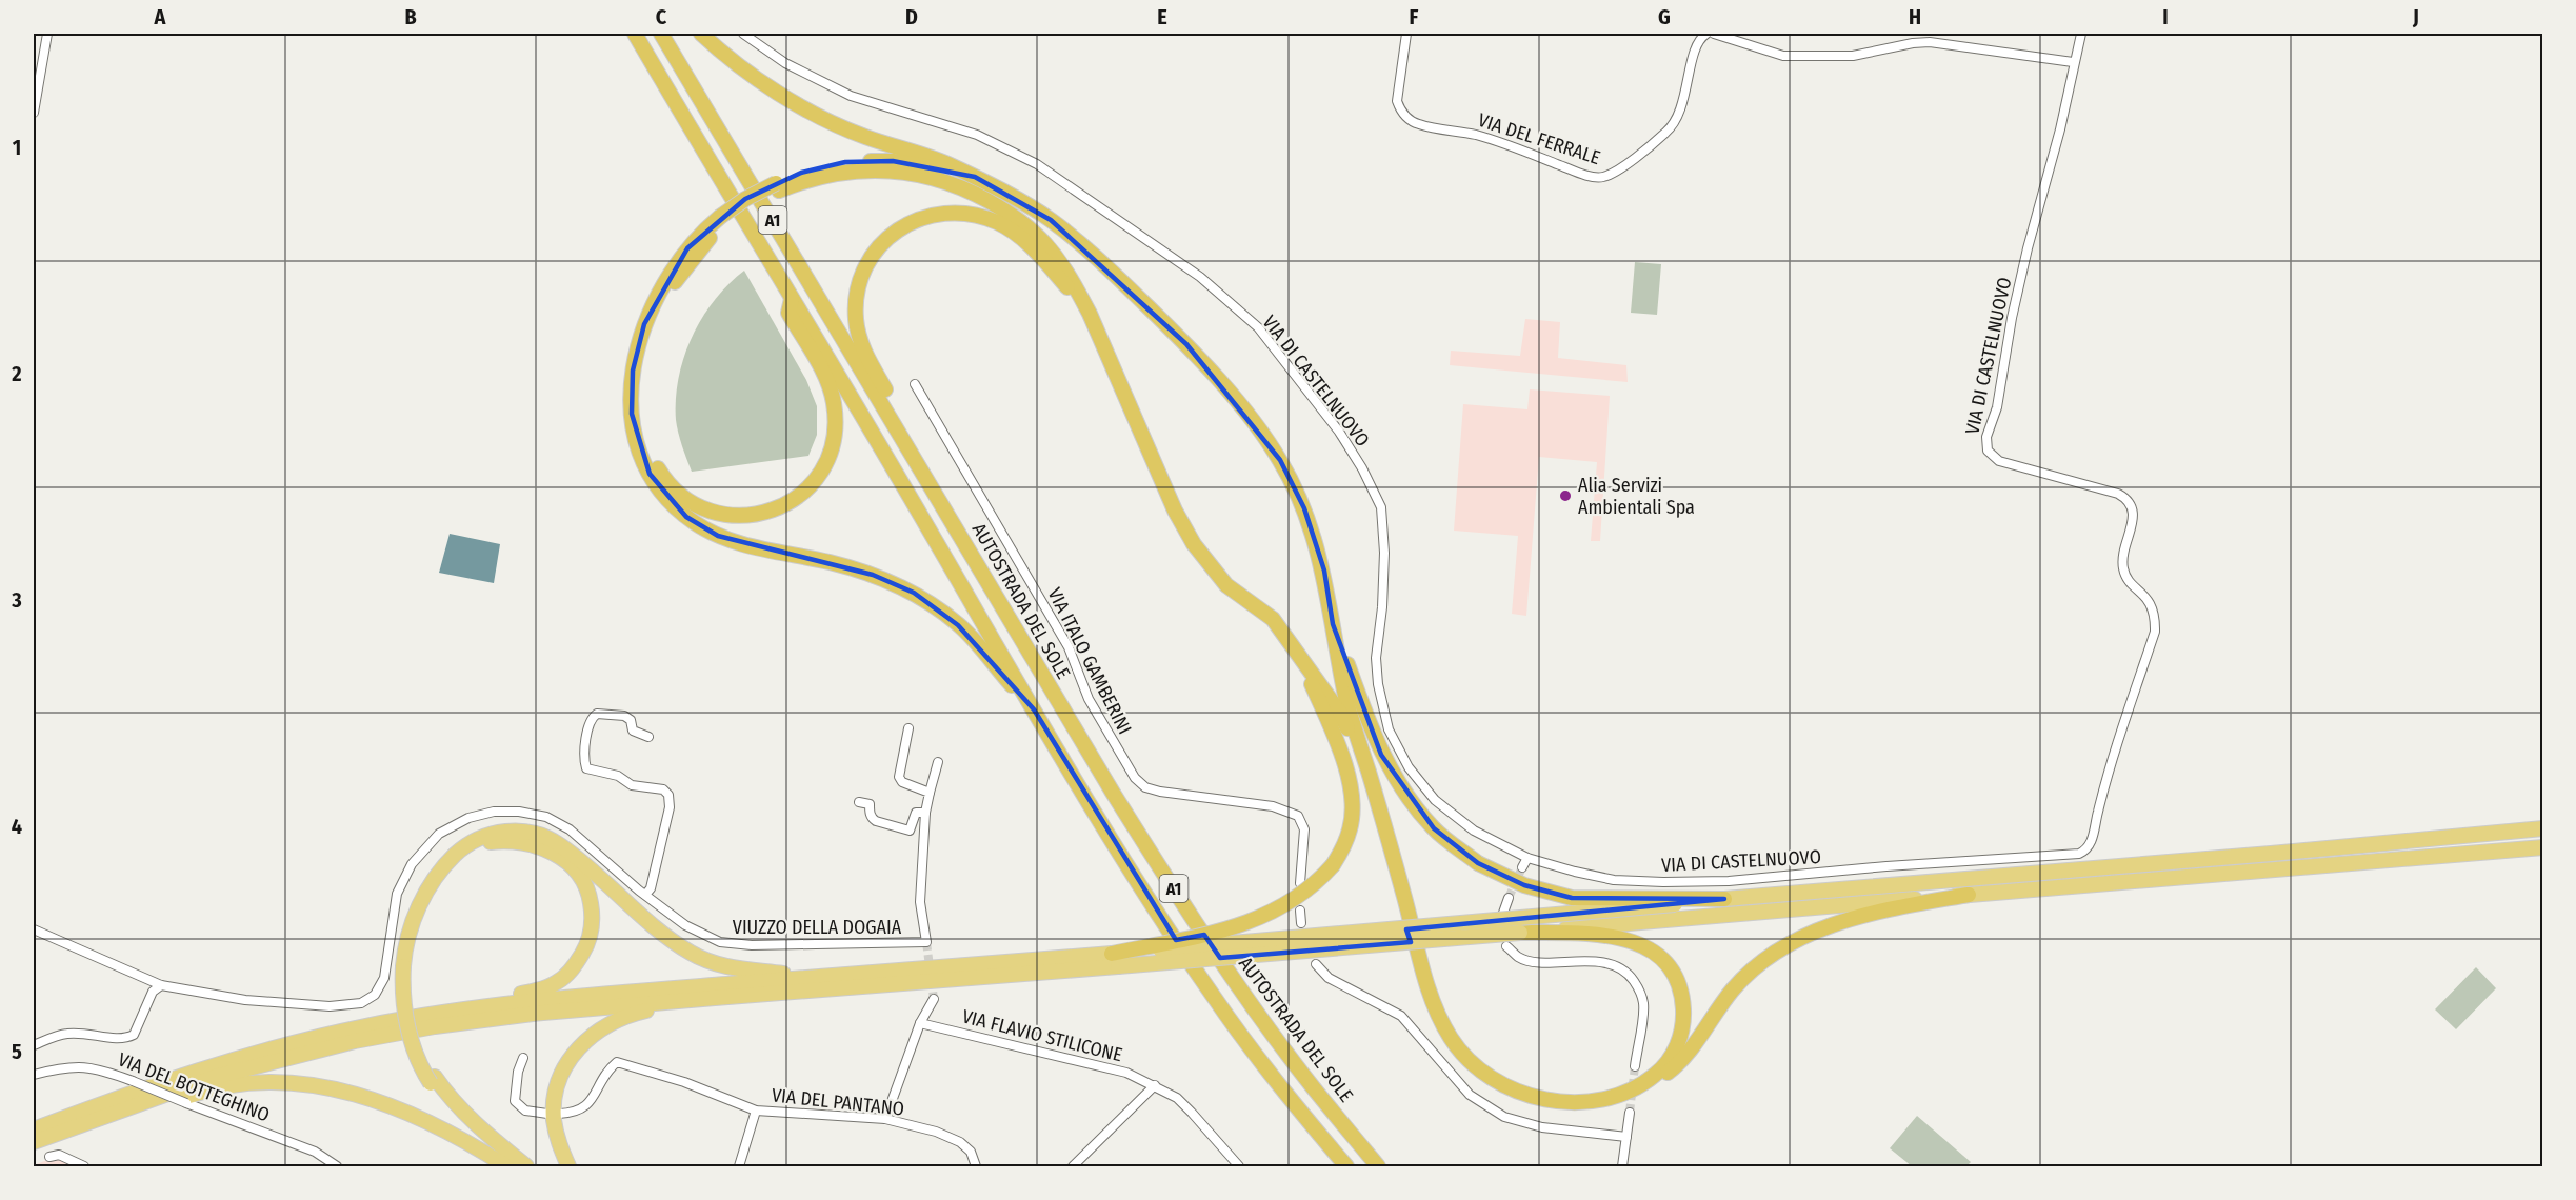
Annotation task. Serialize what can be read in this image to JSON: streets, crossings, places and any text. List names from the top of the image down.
{
  "streets": {
    "highway": ["A1", "AUTOSTRADA DEL SOLE"],
    "street": [
      "VIA DEL FERRALE",
      "VIA DI CASTELNUOVO",
      "VIA ITALO GAMBERINI",
      "VIUZZO DELLA DOGAIA",
      "VIA FLAVIO STILICONE",
      "VIA DEL BOTTEGHINO",
      "VIA DEL PANTANO"
    ]
  },
  "places": ["Alia Servizi Ambientali Spa"],
  "grid": {
    "columns": [
      "A",
      "B",
      "C",
      "D",
      "E",
      "F",
      "G",
      "H",
      "I",
      "J"
    ],
    "rows": [
      "1",
      "2",
      "3",
      "4",
      "5"
    ]
  }
}
